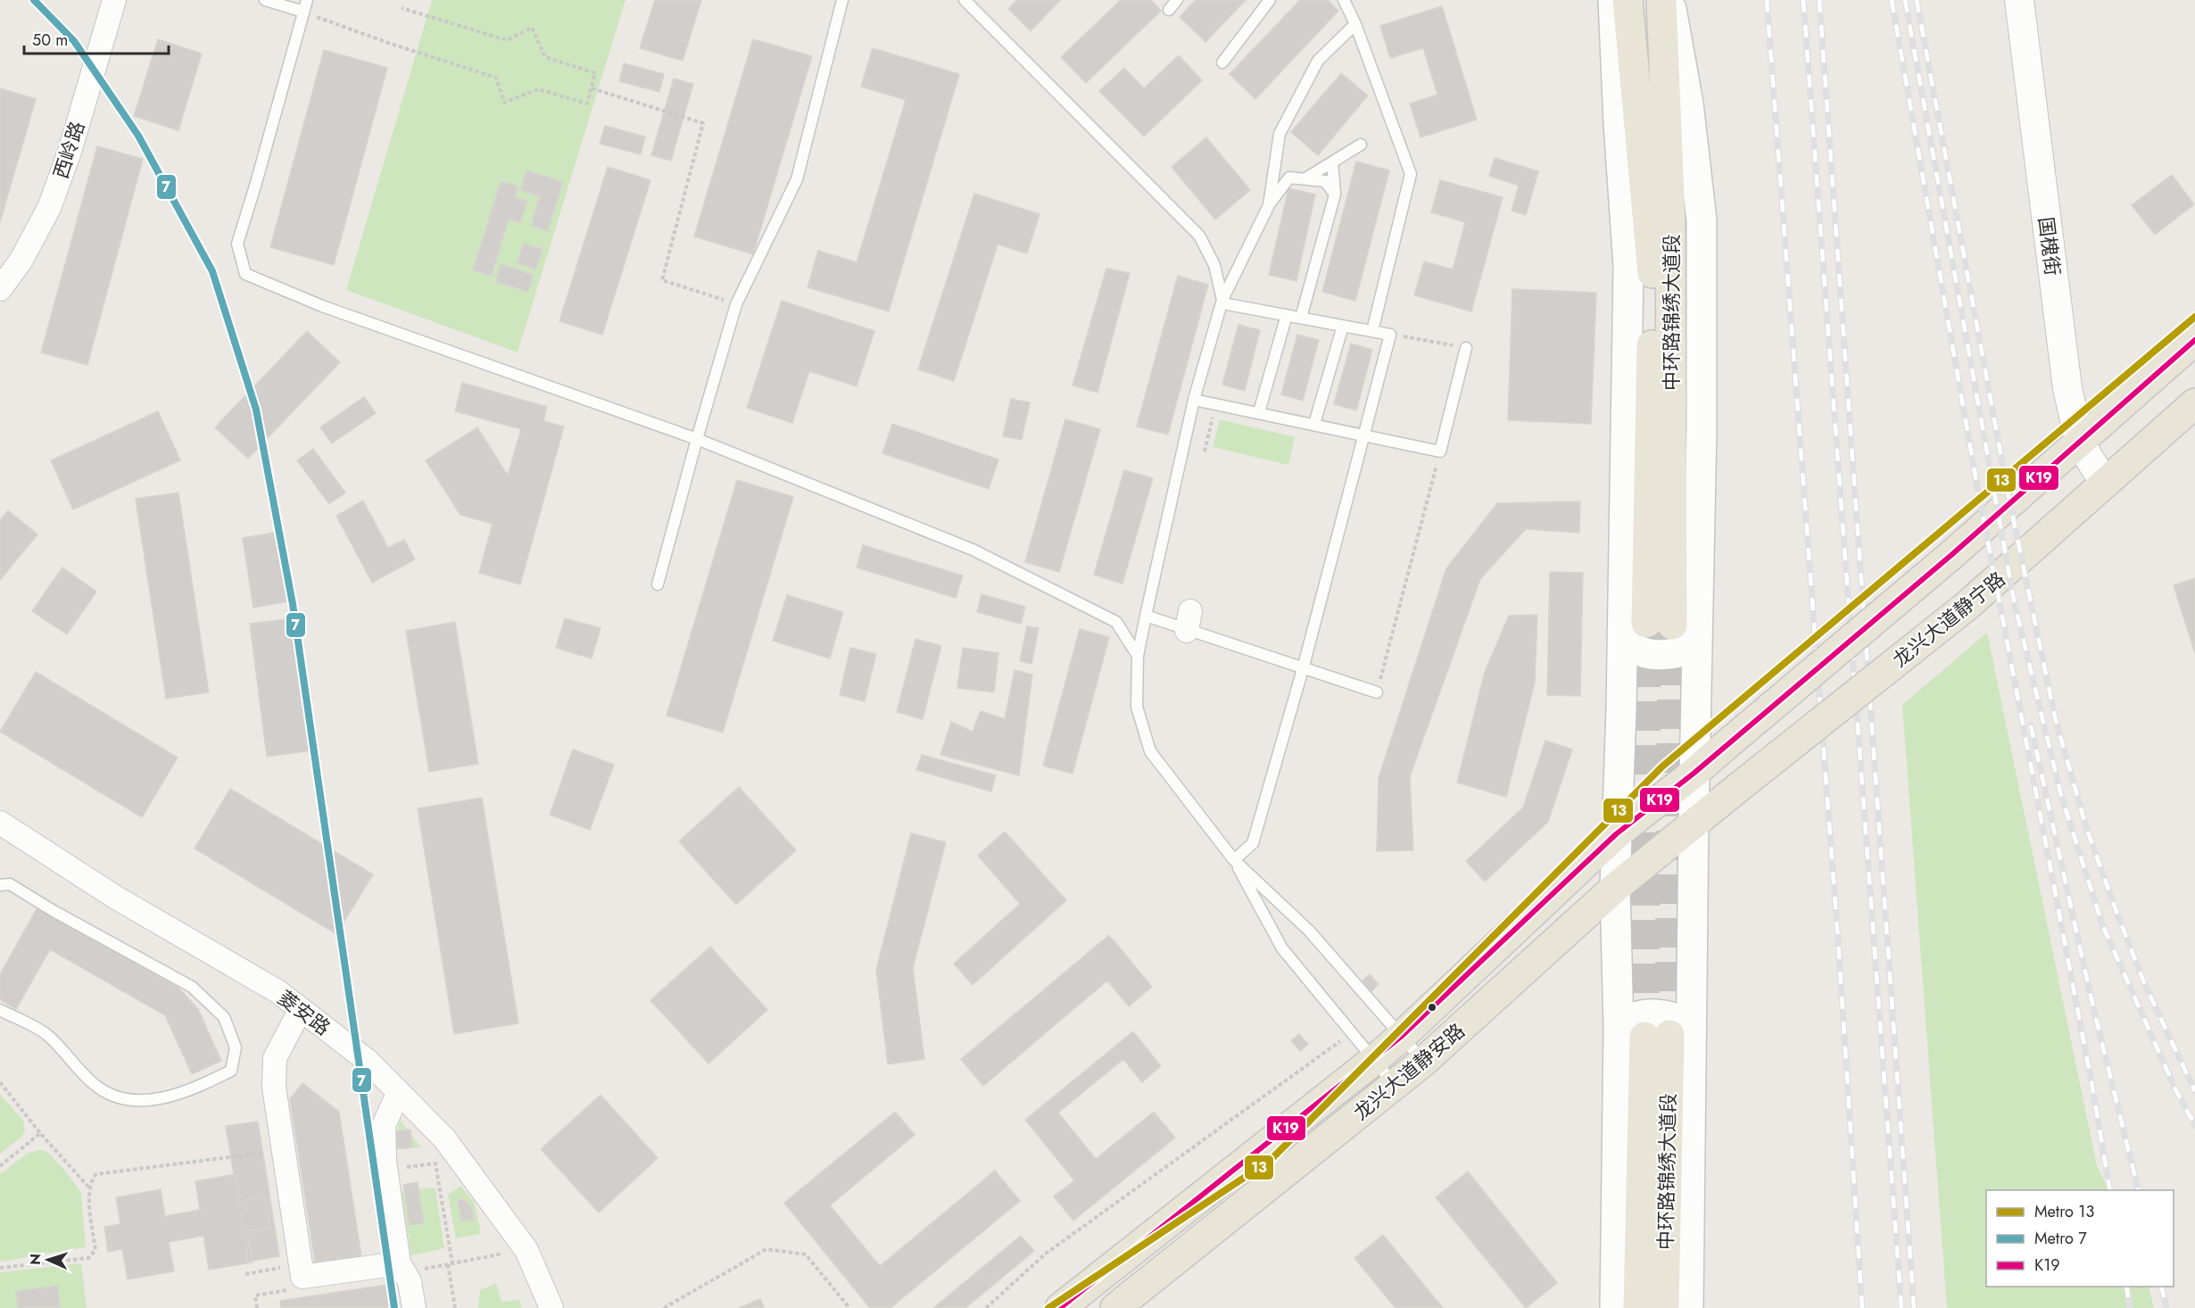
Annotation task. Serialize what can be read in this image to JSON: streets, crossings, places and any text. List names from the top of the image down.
{
  "streets": {
    "main road": ["中环路锦绣大道段", "龙兴大道静宁路", "龙兴大道静安路"],
    "street": ["西岭路", "国槐街", "菱安路"]
  },
  "crossings": [
    ["国槐街", "龙兴大道静宁路"],
    ["龙兴大道静宁路", "龙兴大道静安路"]
  ],
  "lines": ["metro line 7", "metro line 13", "transit line K19"],
  "legend": ["Metro 13", "Metro 7", "K19"],
  "scale_bar": "50 m",
  "north": "left"
}
